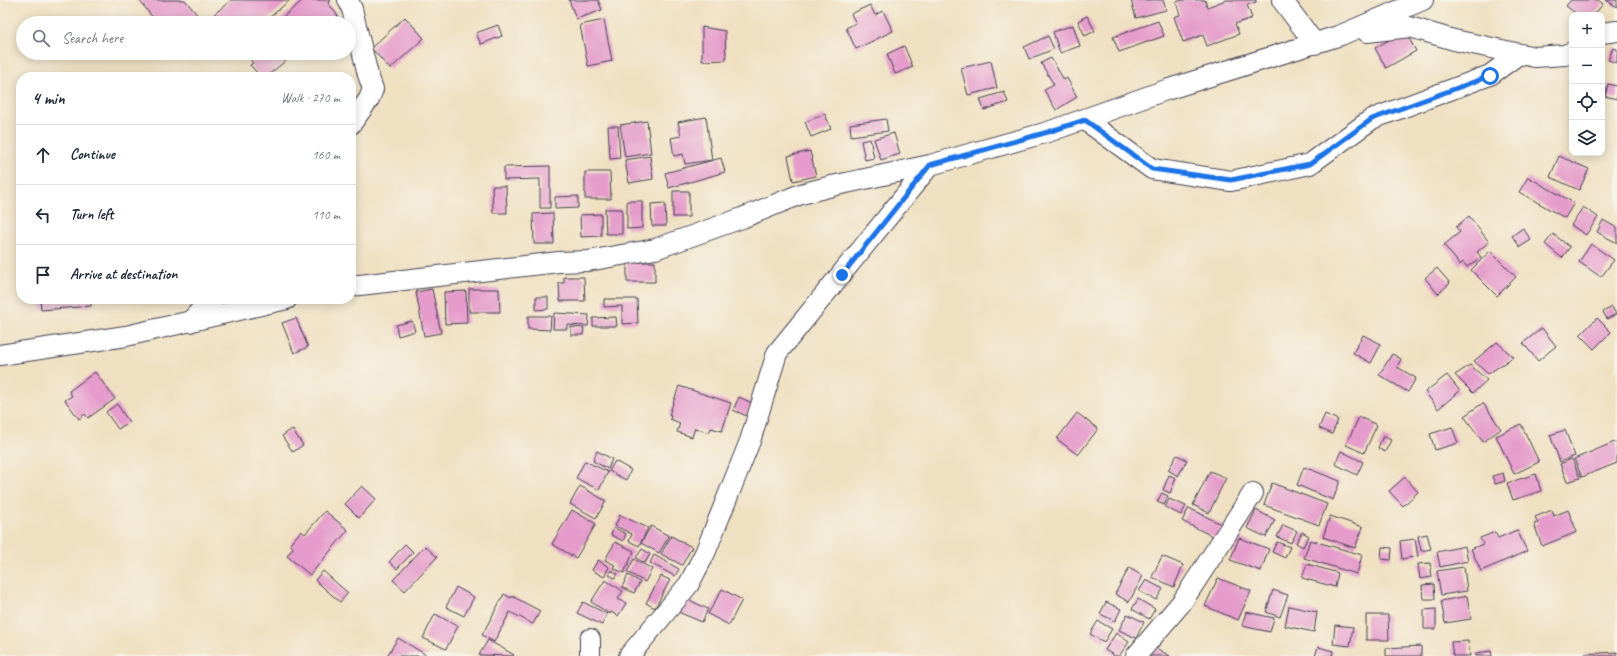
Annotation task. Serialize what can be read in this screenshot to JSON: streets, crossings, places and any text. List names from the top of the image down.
{
  "page": {
    "map_buttons": ["+", "−"],
    "search": "Search here",
    "heading": ["4 min", "Walk · 270 m"],
    "list": [
      ["Continue", "160 m"],
      ["Turn left", "110 m"],
      "Arrive at destination"
    ]
  }
}
